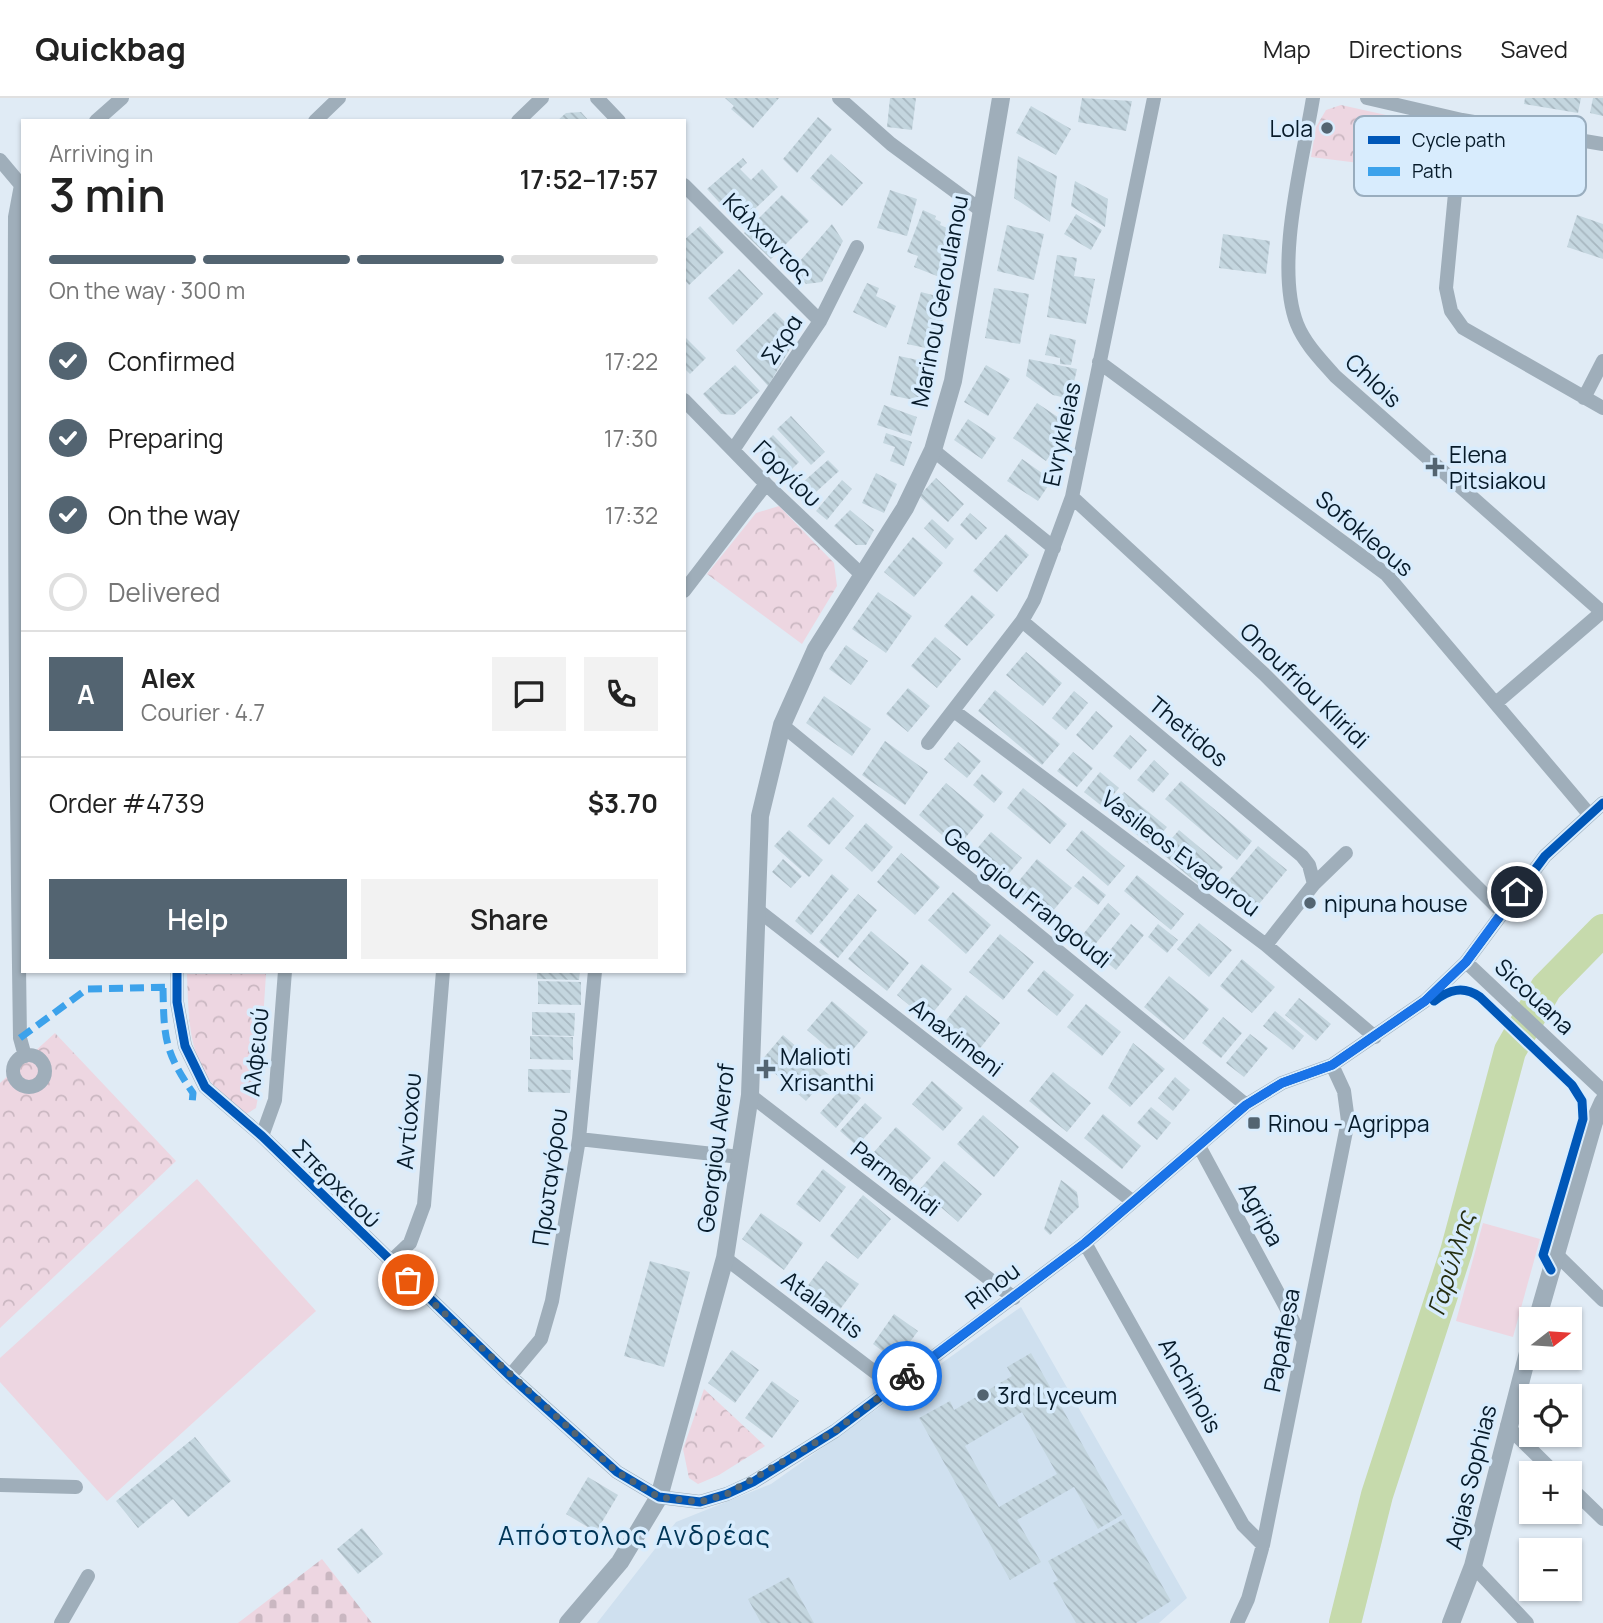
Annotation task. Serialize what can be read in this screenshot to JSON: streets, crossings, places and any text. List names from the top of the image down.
{
  "streets": {
    "street": [
      "Κάλχαντος",
      "Marinou Geroulanou",
      "Σκρα",
      "Chlois",
      "Evrykleias",
      "Γοργίου",
      "Sofokleous",
      "Onoufriou Kliridi",
      "Thetidos",
      "Vasileos Evagorou",
      "Georgiou Frangoudi",
      "Sicouana",
      "Anaximeni",
      "Αλφειού",
      "Αντίοχου",
      "Georgiou Averof",
      "Πρωταγόρου",
      "Parmenidi",
      "Σπερχειού",
      "Agripa",
      "Rinou",
      "Atalantis",
      "Papaflesa",
      "Anchinois",
      "Agias Sophias"
    ]
  },
  "crossings": [
    ["Κάλχαντος", "Σκρα"],
    ["Marinou Geroulanou", "Γοργίου"],
    ["Marinou Geroulanou", "Georgiou Averof"],
    ["Σκρα", "Γοργίου"],
    ["Evrykleias", "Sofokleous"],
    ["Evrykleias", "Onoufriou Kliridi"],
    ["Evrykleias", "Thetidos"],
    ["Evrykleias", "Vasileos Evagorou"],
    ["Sofokleous", "Rinou"],
    ["Onoufriou Kliridi", "Rinou"],
    ["Vasileos Evagorou", "Rinou"],
    ["Georgiou Frangoudi", "Georgiou Averof"],
    ["Georgiou Frangoudi", "Rinou"],
    ["Sicouana", "Rinou"],
    ["Anaximeni", "Georgiou Averof"],
    ["Anaximeni", "Rinou"],
    ["Αλφειού", "Σπερχειού"],
    ["Αντίοχου", "Σπερχειού"],
    ["Georgiou Averof", "Parmenidi"],
    ["Georgiou Averof", "Σπερχειού"],
    ["Georgiou Averof", "Rinou"],
    ["Georgiou Averof", "Atalantis"],
    ["Πρωταγόρου", "Σπερχειού"],
    ["Parmenidi", "Rinou"],
    ["Σπερχειού", "Rinou"],
    ["Agripa", "Rinou"],
    ["Agripa", "Papaflesa"],
    ["Rinou", "Atalantis"],
    ["Rinou", "Papaflesa"],
    ["Rinou", "Anchinois"],
    ["Papaflesa", "Anchinois"]
  ],
  "districts": ["Απόστολος Ανδρέας"],
  "water": ["Γαρύλλης"],
  "places": {
    "other": ["Lola", "nipuna house", "3rd Lyceum"],
    "health": ["Elena Pitsiakou", "Malioti Xrisanthi"],
    "transit": ["Rinou - Agrippa"]
  },
  "legend": ["Cycle path", "Path"],
  "north": "right",
  "page": {
    "header": "Quickbag",
    "nav": ["Map", "Directions", "Saved"],
    "heading": ["3 min", "Arriving in", "17:52–17:57"],
    "panel": [
      "Alex",
      "Courier · 4.7",
      "Order #4739",
      "$3.70"
    ],
    "bar": "On the way · 300 m",
    "list": [
      ["Confirmed", "17:22"],
      ["Preparing", "17:30"],
      ["On the way", "17:32"],
      "Delivered"
    ],
    "round": "A",
    "buttons": ["Help", "Share"],
    "map_buttons": ["+", "−"]
  }
}
